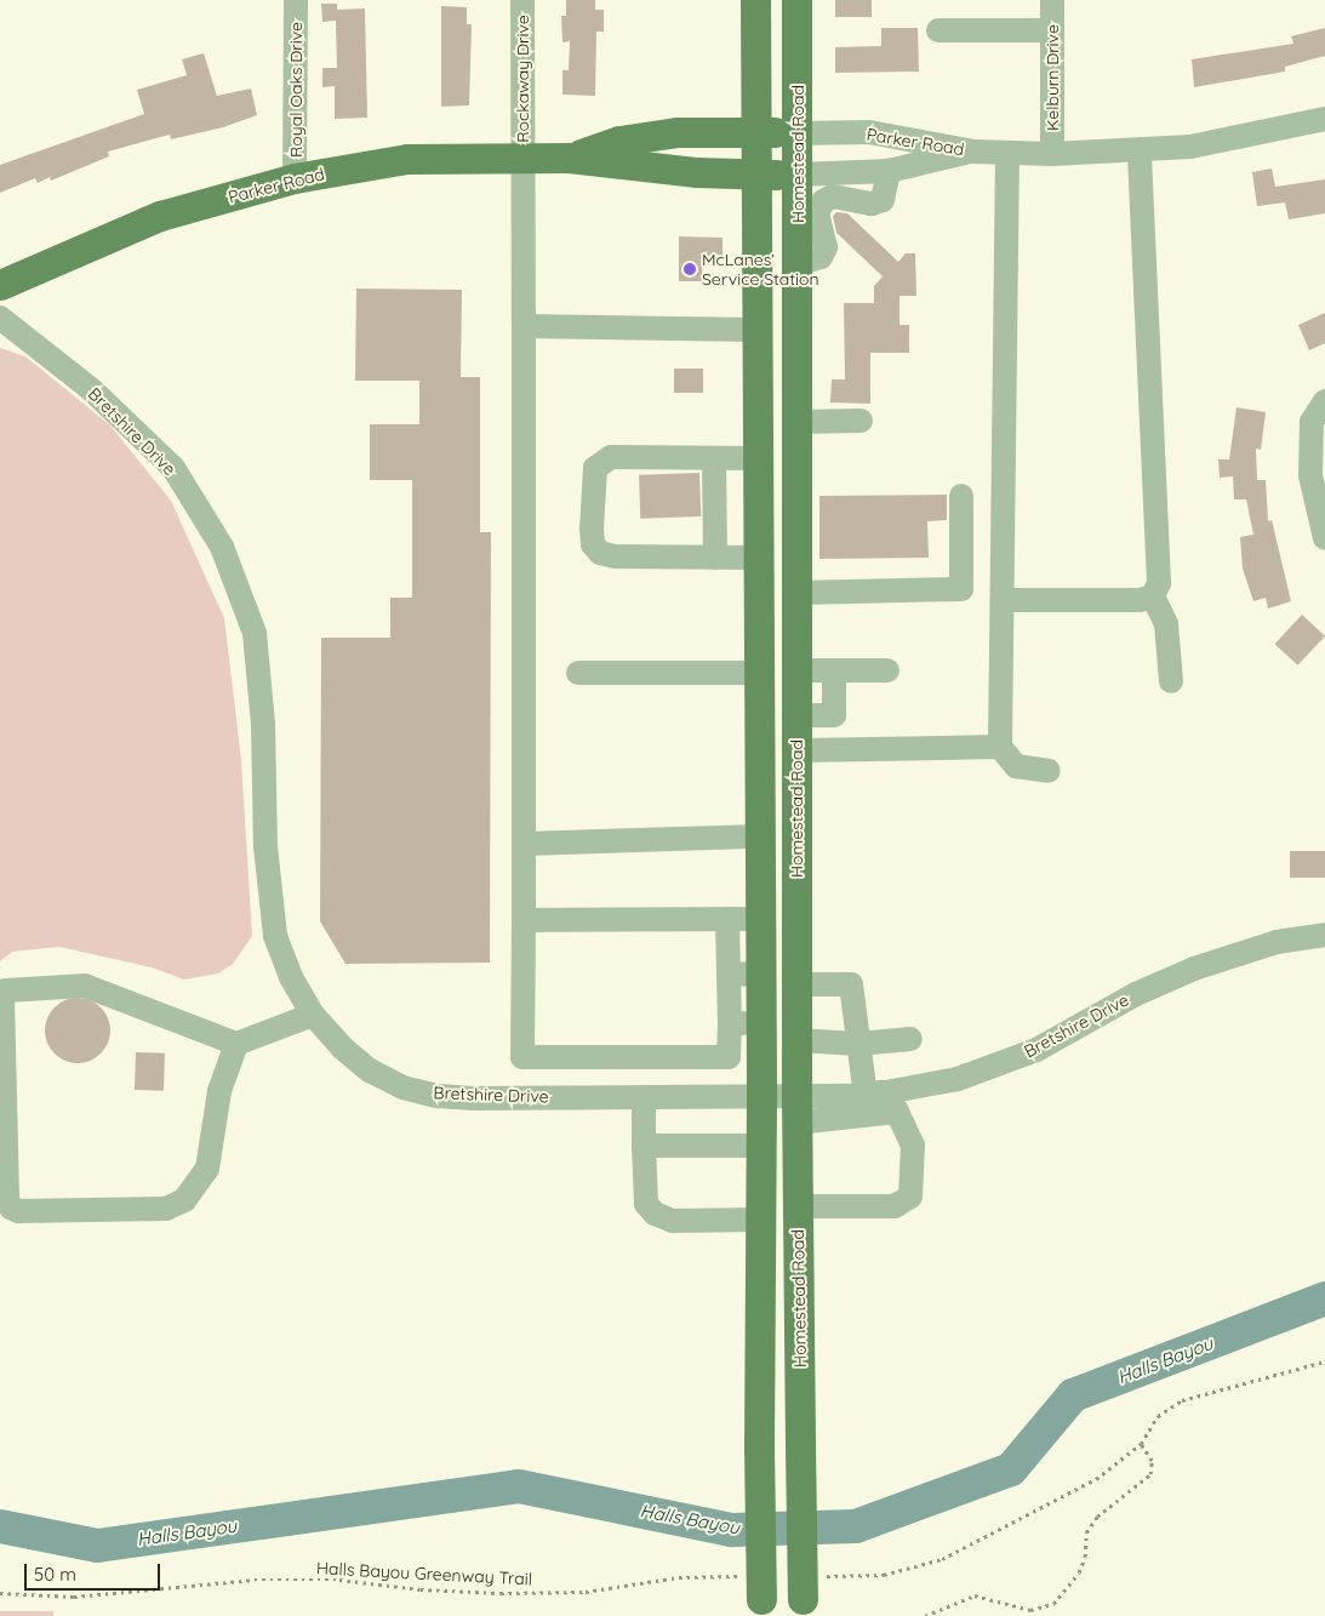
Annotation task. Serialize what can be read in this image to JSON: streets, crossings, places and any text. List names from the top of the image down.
{
  "streets": {
    "main road": ["Parker Road", "Homestead Road"],
    "street": [
      "Kelburn Drive",
      "Rockaway Drive",
      "Royal Oaks Drive",
      "Bretshire Drive"
    ],
    "path": ["Halls Bayou Greenway Trail"]
  },
  "crossings": [
    ["Kelburn Drive", "Parker Road"],
    ["Rockaway Drive", "Parker Road"],
    ["Royal Oaks Drive", "Parker Road"],
    ["Parker Road", "Homestead Road"],
    ["Homestead Road", "Bretshire Drive"]
  ],
  "water": ["Halls Bayou"],
  "places": ["McLanes’ Service Station"],
  "scale_bar": "50 m"
}
